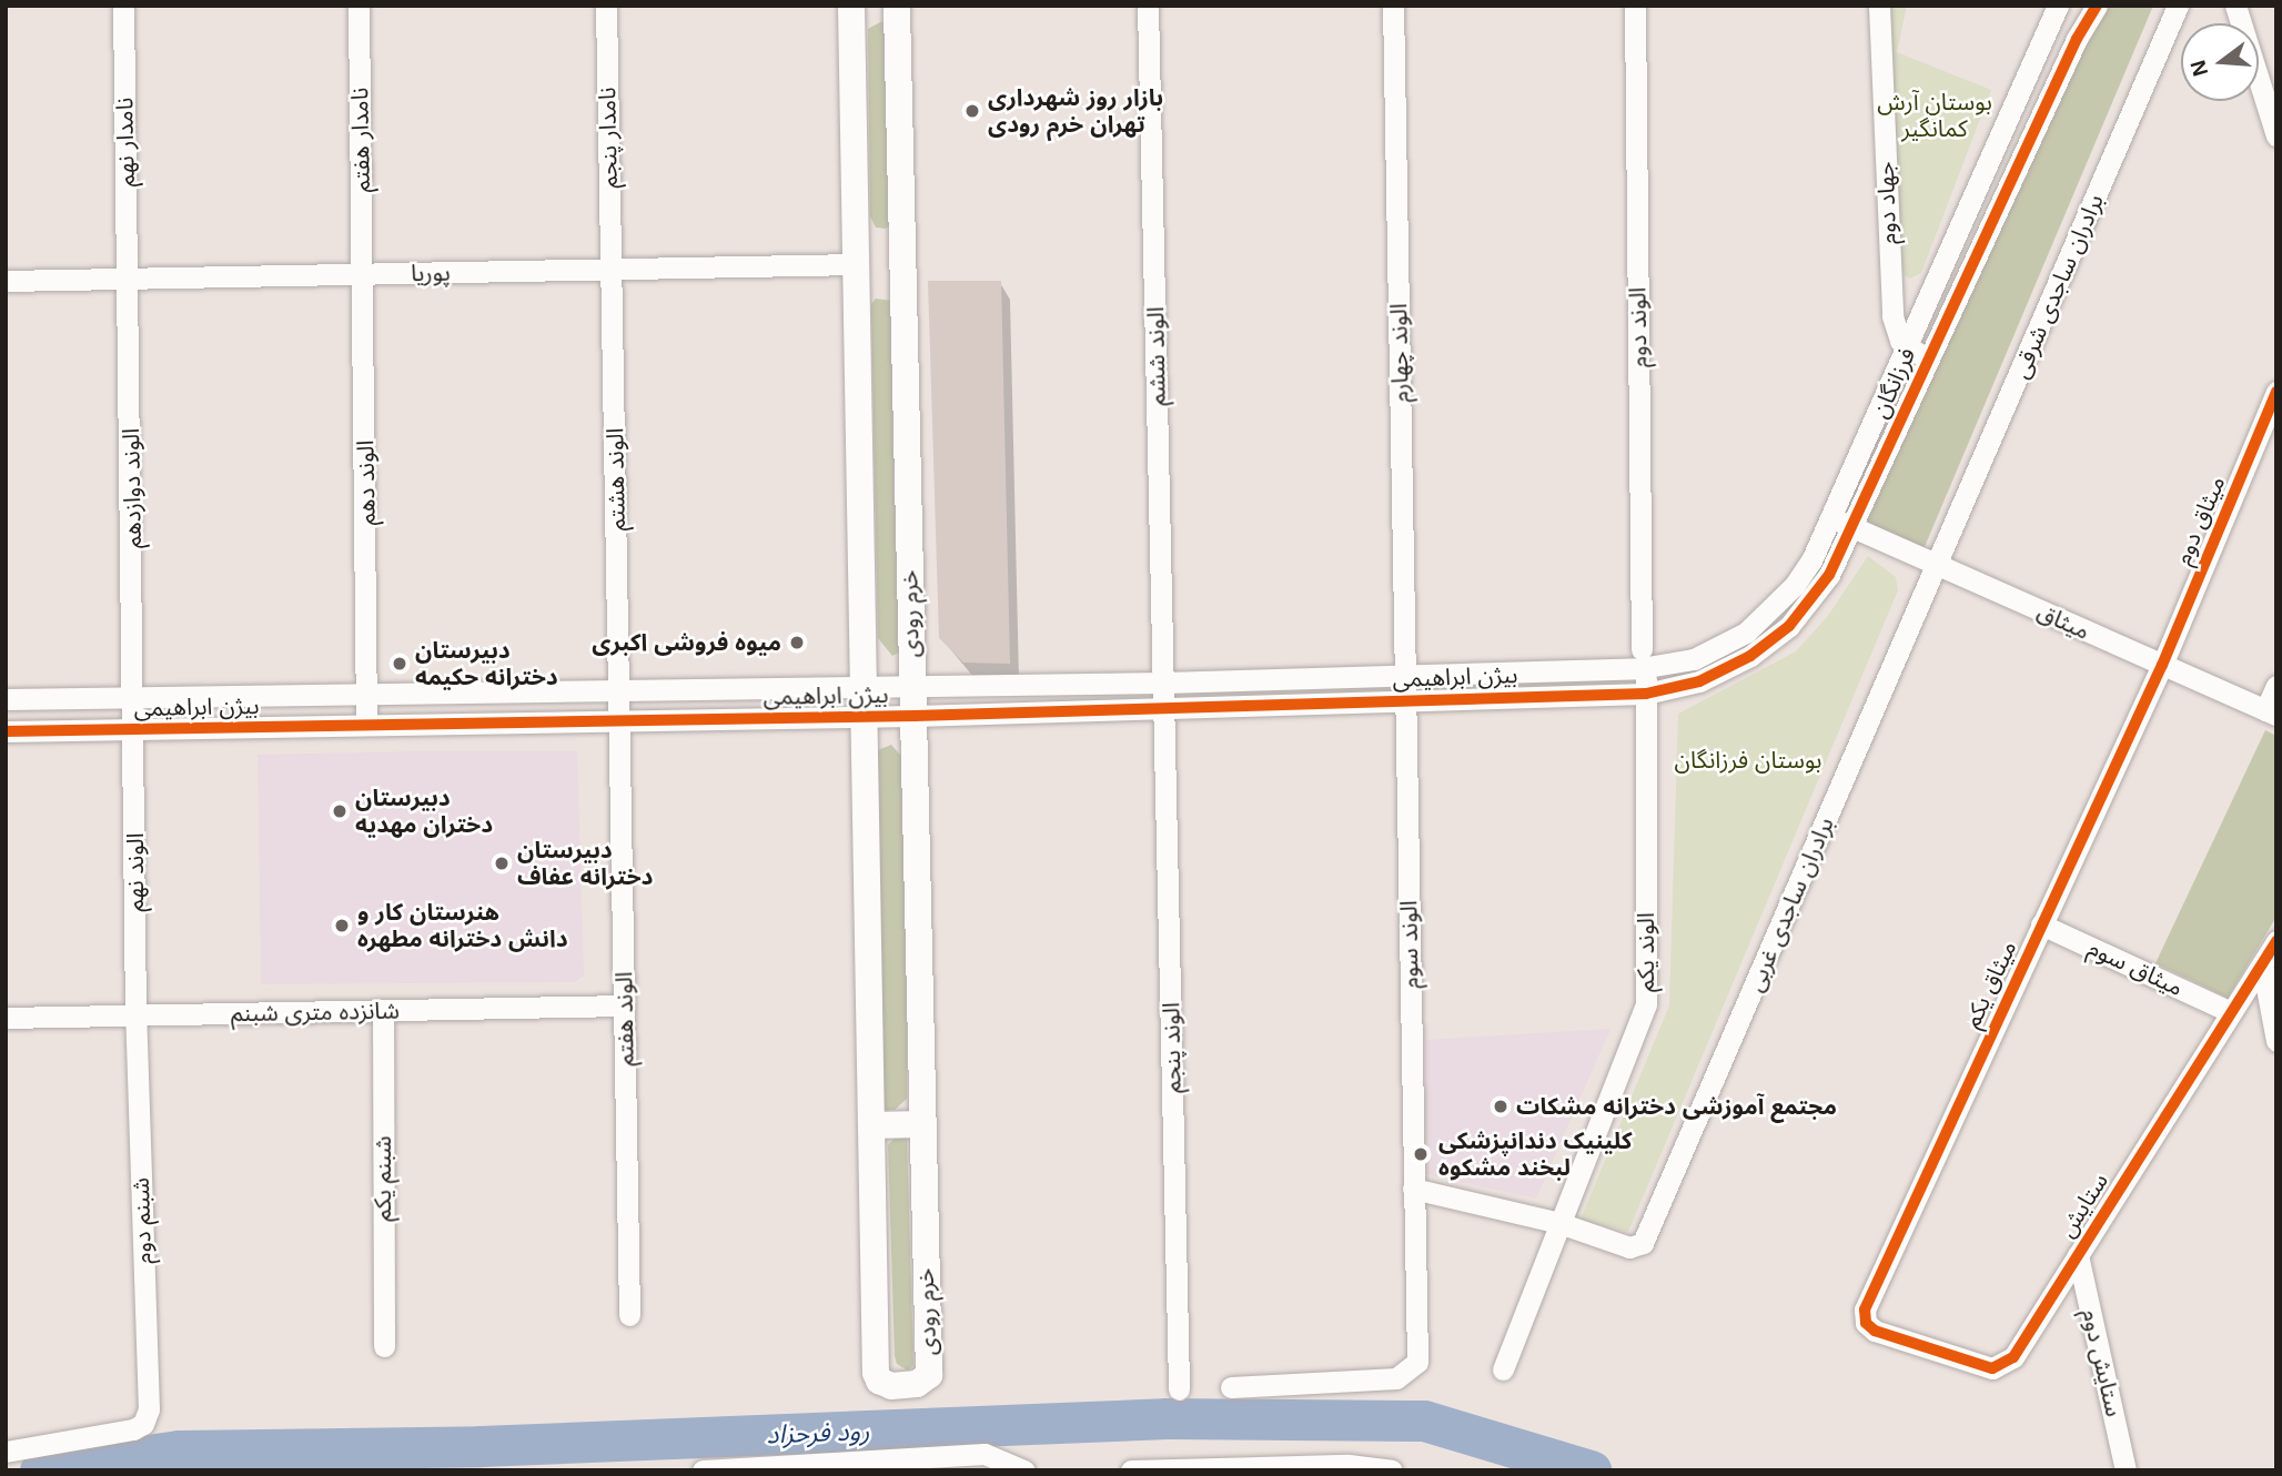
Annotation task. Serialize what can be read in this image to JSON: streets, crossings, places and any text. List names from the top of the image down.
{
  "streets": {
    "main road": ["خرم رودی"],
    "street": [
      "نامدار پنجم",
      "نامدار هفتم",
      "نامدار نهم",
      "جهاد دوم",
      "پوریا",
      "برادران ساجدی شرقی",
      "الوند دوم",
      "الوند چهارم",
      "الوند ششم",
      "فرزانگان",
      "الوند هشتم",
      "الوند دهم",
      "الوند دوازدهم",
      "میثاق دوم",
      "میثاق",
      "بیژن ابراهیمی",
      "الوند نهم",
      "برادران ساجدی غربی",
      "الوند سوم",
      "الوند یکم",
      "میثاق سوم",
      "میثاق یکم",
      "شانزده متری شبنم",
      "الوند هفتم",
      "الوند پنجم",
      "شبنم یکم",
      "ستایش",
      "شبنم دوم",
      "ستایش دوم"
    ]
  },
  "crossings": [
    ["نامدار پنجم", "پوریا"],
    ["نامدار پنجم", "الوند هشتم"],
    ["نامدار هفتم", "پوریا"],
    ["نامدار هفتم", "الوند دهم"],
    ["نامدار نهم", "پوریا"],
    ["نامدار نهم", "الوند دوازدهم"],
    ["جهاد دوم", "فرزانگان"],
    ["پوریا", "الوند هشتم"],
    ["پوریا", "الوند دهم"],
    ["پوریا", "الوند دوازدهم"],
    ["پوریا", "خرم رودی"],
    ["برادران ساجدی شرقی", "میثاق"],
    ["برادران ساجدی شرقی", "برادران ساجدی غربی"],
    ["الوند دوم", "فرزانگان"],
    ["الوند دوم", "بیژن ابراهیمی"],
    ["الوند دوم", "الوند یکم"],
    ["الوند چهارم", "بیژن ابراهیمی"],
    ["الوند چهارم", "الوند سوم"],
    ["الوند ششم", "بیژن ابراهیمی"],
    ["الوند ششم", "الوند پنجم"],
    ["فرزانگان", "میثاق"],
    ["فرزانگان", "بیژن ابراهیمی"],
    ["فرزانگان", "الوند یکم"],
    ["الوند هشتم", "بیژن ابراهیمی"],
    ["الوند هشتم", "الوند هفتم"],
    ["الوند دهم", "بیژن ابراهیمی"],
    ["الوند دوازدهم", "بیژن ابراهیمی"],
    ["الوند دوازدهم", "الوند نهم"],
    ["میثاق دوم", "میثاق"],
    ["میثاق دوم", "میثاق یکم"],
    ["خرم رودی", "بیژن ابراهیمی"],
    ["میثاق", "برادران ساجدی غربی"],
    ["میثاق", "میثاق یکم"],
    ["بیژن ابراهیمی", "الوند نهم"],
    ["بیژن ابراهیمی", "الوند سوم"],
    ["بیژن ابراهیمی", "الوند یکم"],
    ["بیژن ابراهیمی", "الوند هفتم"],
    ["بیژن ابراهیمی", "الوند پنجم"],
    ["الوند نهم", "شانزده متری شبنم"],
    ["الوند نهم", "شبنم دوم"],
    ["برادران ساجدی غربی", "الوند یکم"],
    ["میثاق سوم", "میثاق یکم"],
    ["میثاق سوم", "ستایش"],
    ["میثاق یکم", "ستایش"],
    ["شانزده متری شبنم", "الوند هفتم"],
    ["شانزده متری شبنم", "شبنم یکم"],
    ["شانزده متری شبنم", "شبنم دوم"],
    ["ستایش", "ستایش دوم"]
  ],
  "water": ["رود فرحزاد"],
  "parks": ["بوستان آرش کمانگیر", "بوستان فرزانگان"],
  "places": [
    "بازار روز شهرداری تهران خرم رودی",
    "میوه فروشی اکبری",
    "دبیرستان دخترانه حکیمه",
    "دبیرستان دختران مهدیه",
    "دبیرستان دخترانه عفاف",
    "هنرستان کار و دانش دخترانه مطهره",
    "مجتمع آموزشی دخترانه مشکات",
    "کلینیک دندانپزشکی لبخند مشکوه"
  ],
  "north": "left"
}
